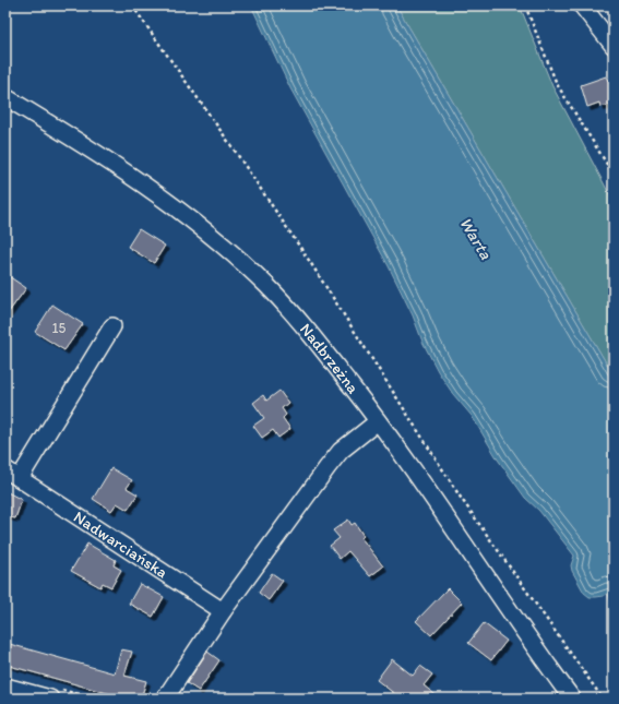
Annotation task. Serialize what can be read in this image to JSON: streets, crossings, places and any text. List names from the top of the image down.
{
  "streets": {
    "street": ["Nadbrzeżna", "Nadwarciańska"]
  },
  "water": ["Warta"],
  "house_numbers": ["15"]
}
